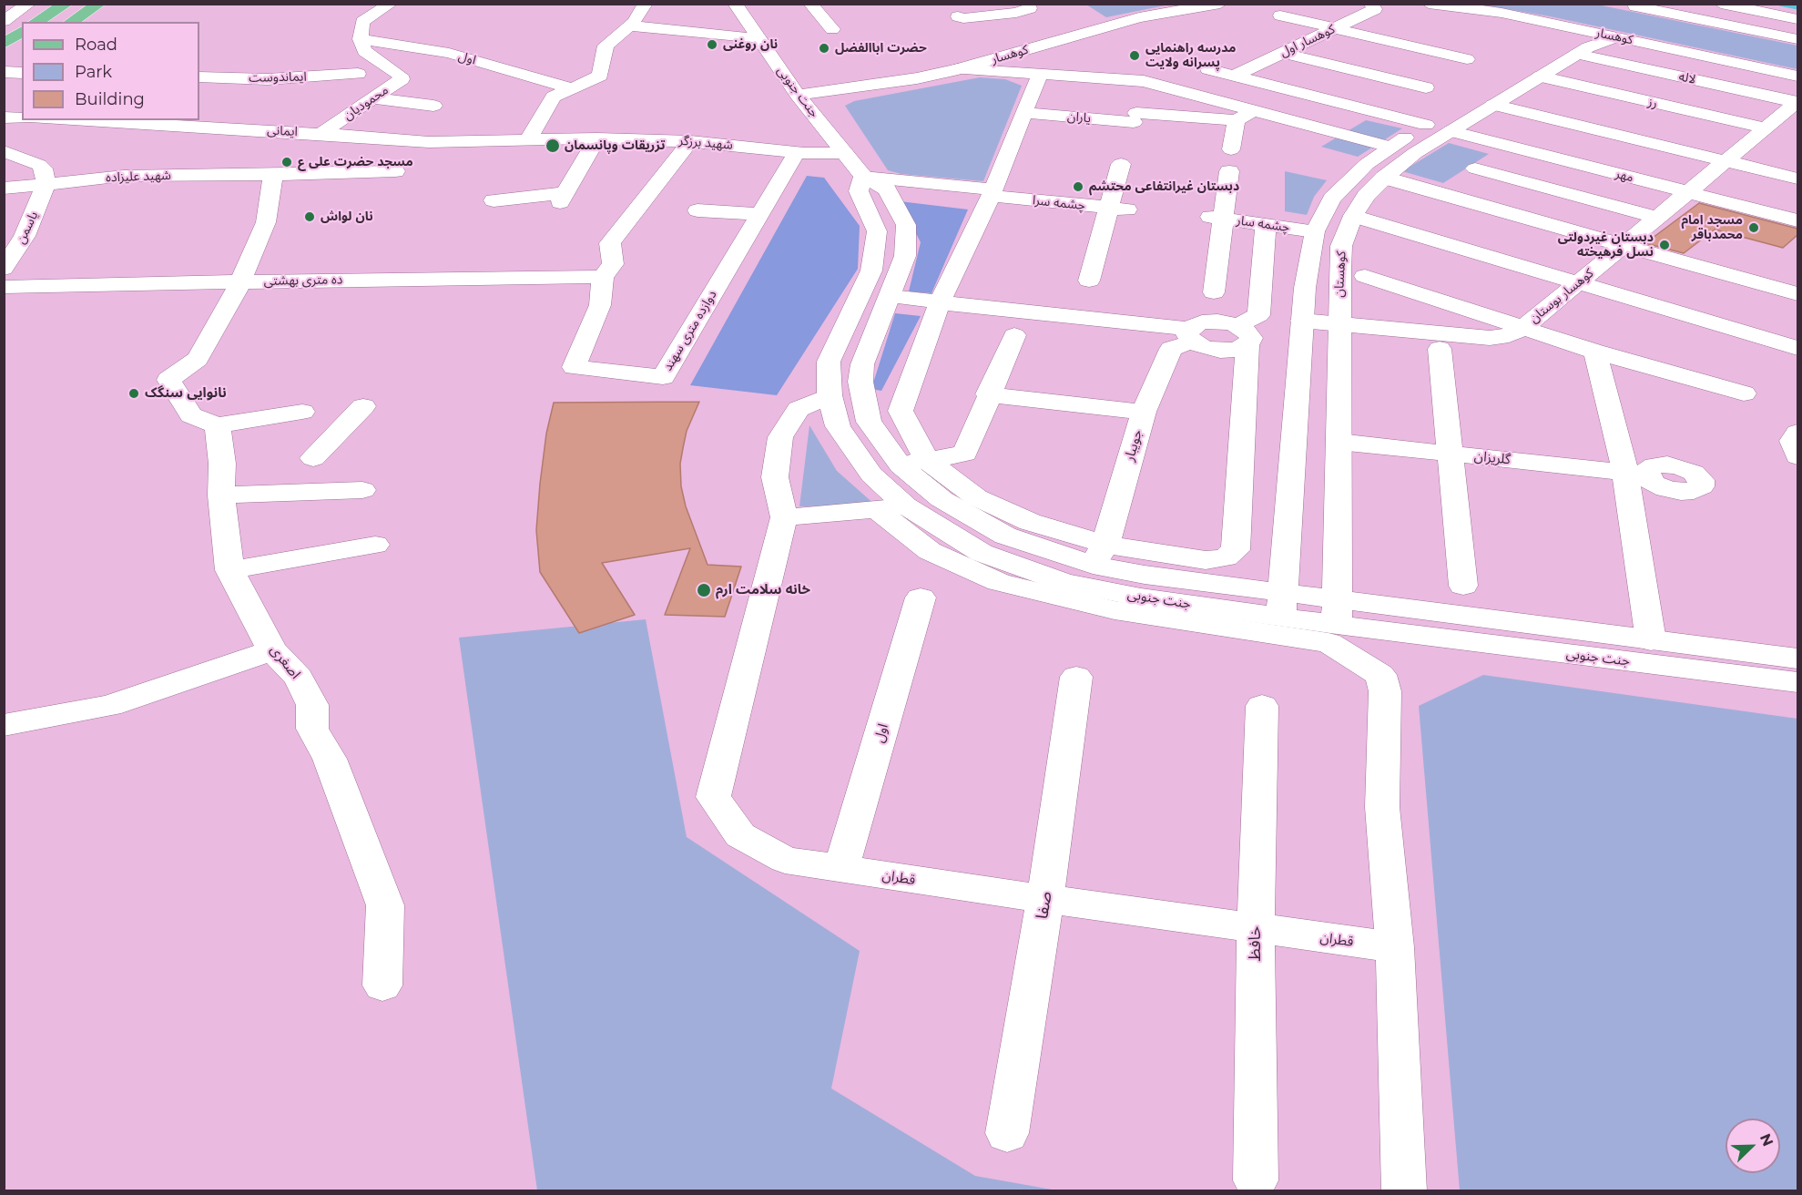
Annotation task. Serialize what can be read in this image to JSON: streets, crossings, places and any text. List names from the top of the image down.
{
  "streets": {
    "street": [
      "کوهسار",
      "کوهسار اول",
      "اول",
      "ایماندوست",
      "لاله",
      "جنت جنوبی",
      "محمودیان",
      "رز",
      "یاران",
      "ایمانی",
      "شهید برزگر",
      "مهر",
      "شهید علیزاده",
      "چشمه‌ سرا",
      "چشمه سار",
      "یاسمن",
      "کوهستان",
      "ده متری بهشتی",
      "کوهسار بوستان",
      "دوازده متری سهند",
      "جویبار",
      "گلریزان",
      "اصغری",
      "قطران",
      "صفا",
      "خافظ"
    ]
  },
  "crossings": [
    ["کوهسار", "لاله"],
    ["کوهسار", "جنت جنوبی"],
    ["کوهسار", "کوهستان"],
    ["اول", "محمودیان"],
    ["اول", "قطران"],
    ["لاله", "کوهستان"],
    ["لاله", "کوهسار بوستان"],
    ["جنت جنوبی", "شهید برزگر"],
    ["جنت جنوبی", "کوهستان"],
    ["جنت جنوبی", "جویبار"],
    ["محمودیان", "ایمانی"],
    ["رز", "کوهستان"],
    ["رز", "کوهسار بوستان"],
    ["ایمانی", "شهید برزگر"],
    ["شهید برزگر", "دوازده متری سهند"],
    ["مهر", "کوهستان"],
    ["مهر", "کوهسار بوستان"],
    ["شهید علیزاده", "یاسمن"],
    ["چشمه سار", "کوهستان"],
    ["کوهستان", "کوهسار بوستان"],
    ["کوهستان", "گلریزان"],
    ["ده متری بهشتی", "دوازده متری سهند"],
    ["قطران", "صفا"],
    ["قطران", "خافظ"]
  ],
  "places": [
    "نان روغنی",
    "حضرت اباالفضل",
    "مدرسه راهنمایی پسرانه ولایت",
    "تزریقات وپانسمان",
    "مسجد حضرت علی ع",
    "دبستان غیرانتفاعی محتشم",
    "نان لواش",
    "مسجد امام محمدباقر",
    "دبستان غیردولتی نسل فرهیخته",
    "نانوایی سنگک",
    "خانه سلامت ارم"
  ],
  "legend": ["Road", "Park", "Building"],
  "north": "top right"
}
